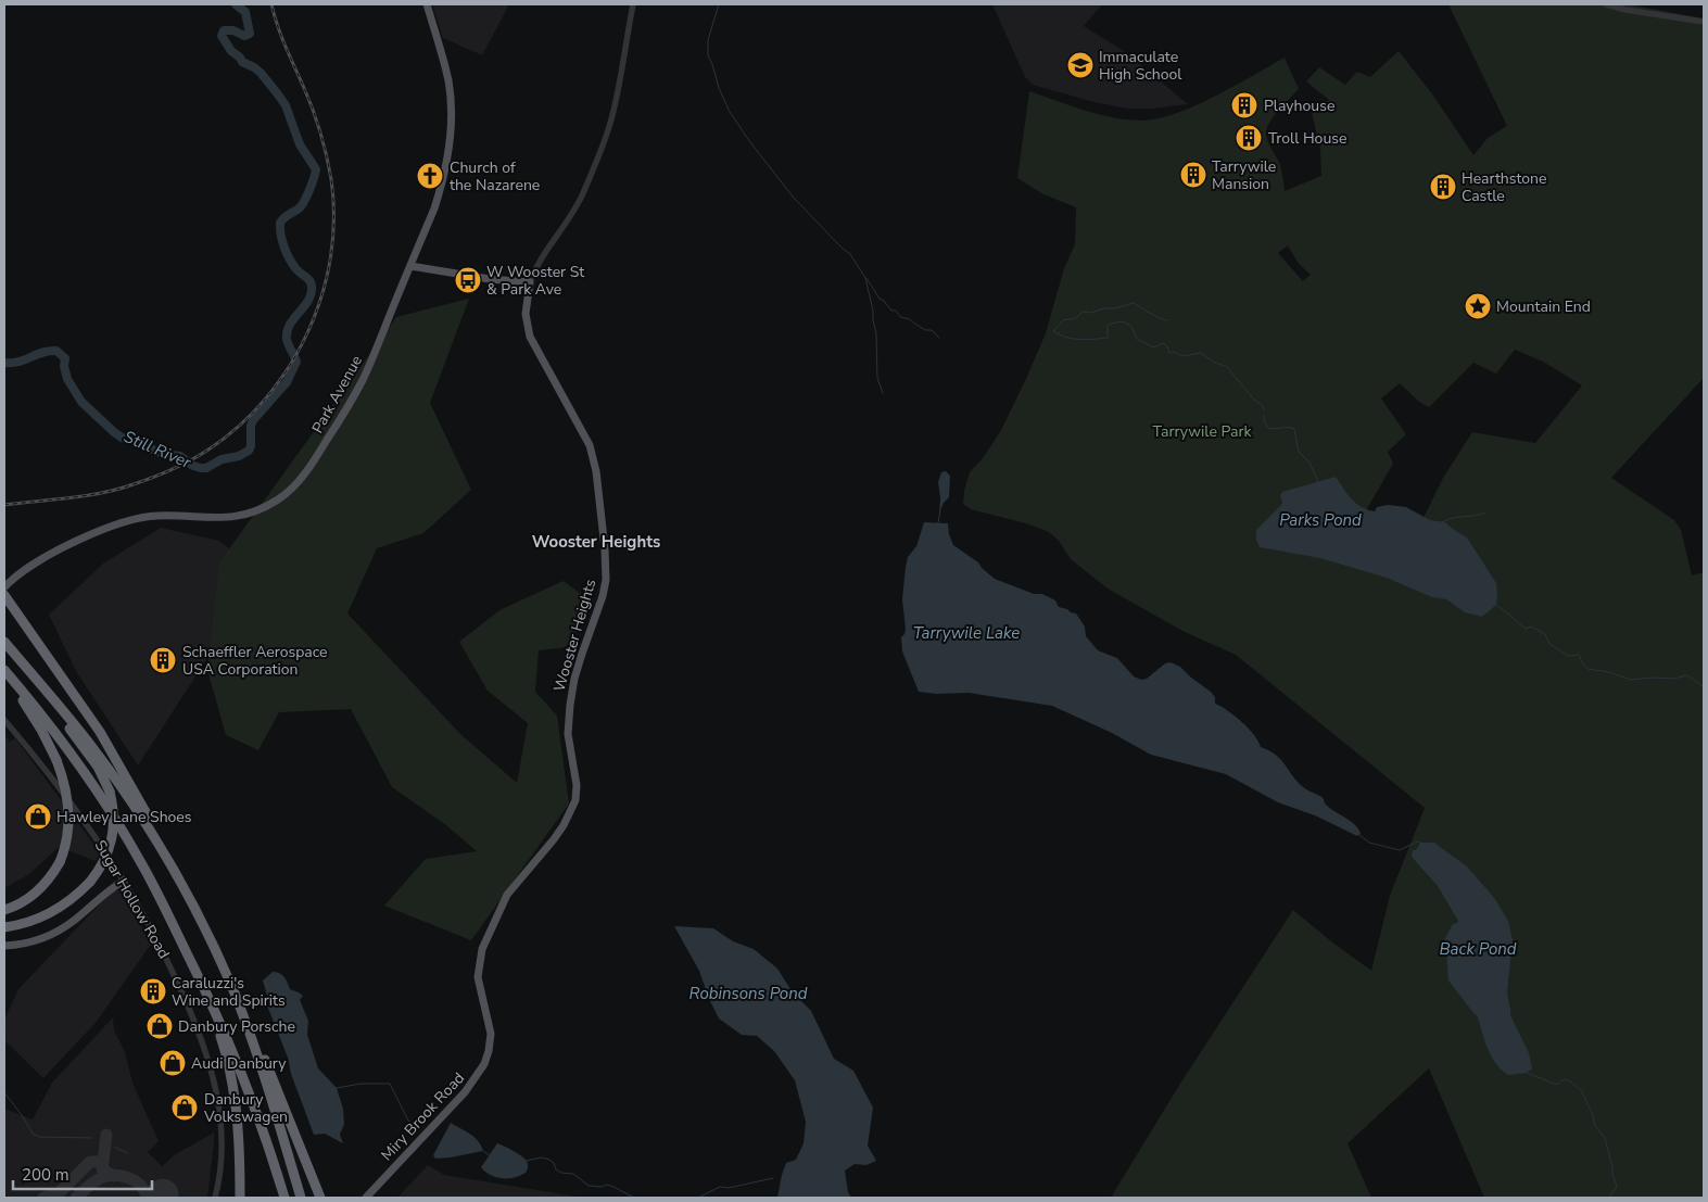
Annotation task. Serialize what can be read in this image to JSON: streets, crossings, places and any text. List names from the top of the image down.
{
  "streets": {
    "main road": ["Park Avenue", "Wooster Heights", "Miry Brook Road"],
    "street": ["Sugar Hollow Road"]
  },
  "crossings": [
    ["Wooster Heights", "Miry Brook Road"]
  ],
  "districts": ["Wooster Heights"],
  "water": [
    "Still River",
    "Parks Pond",
    "Tarrywile Lake",
    "Back Pond",
    "Robinsons Pond"
  ],
  "parks": ["Tarrywile Park"],
  "places": {
    "school or university": ["Immaculate High School"],
    "building": [
      "Playhouse",
      "Troll House",
      "Tarrywile Mansion",
      "Hearthstone Castle",
      "Schaeffler Aerospace USA Corporation",
      "Caraluzzi's Wine and Spirits"
    ],
    "church": ["Church of the Nazarene"],
    "bus stop": ["W Wooster St & Park Ave"],
    "place": ["Mountain End"],
    "shop": [
      "Hawley Lane Shoes",
      "Danbury Porsche",
      "Audi Danbury",
      "Danbury Volkswagen"
    ]
  },
  "scale_bar": "200 m"
}
